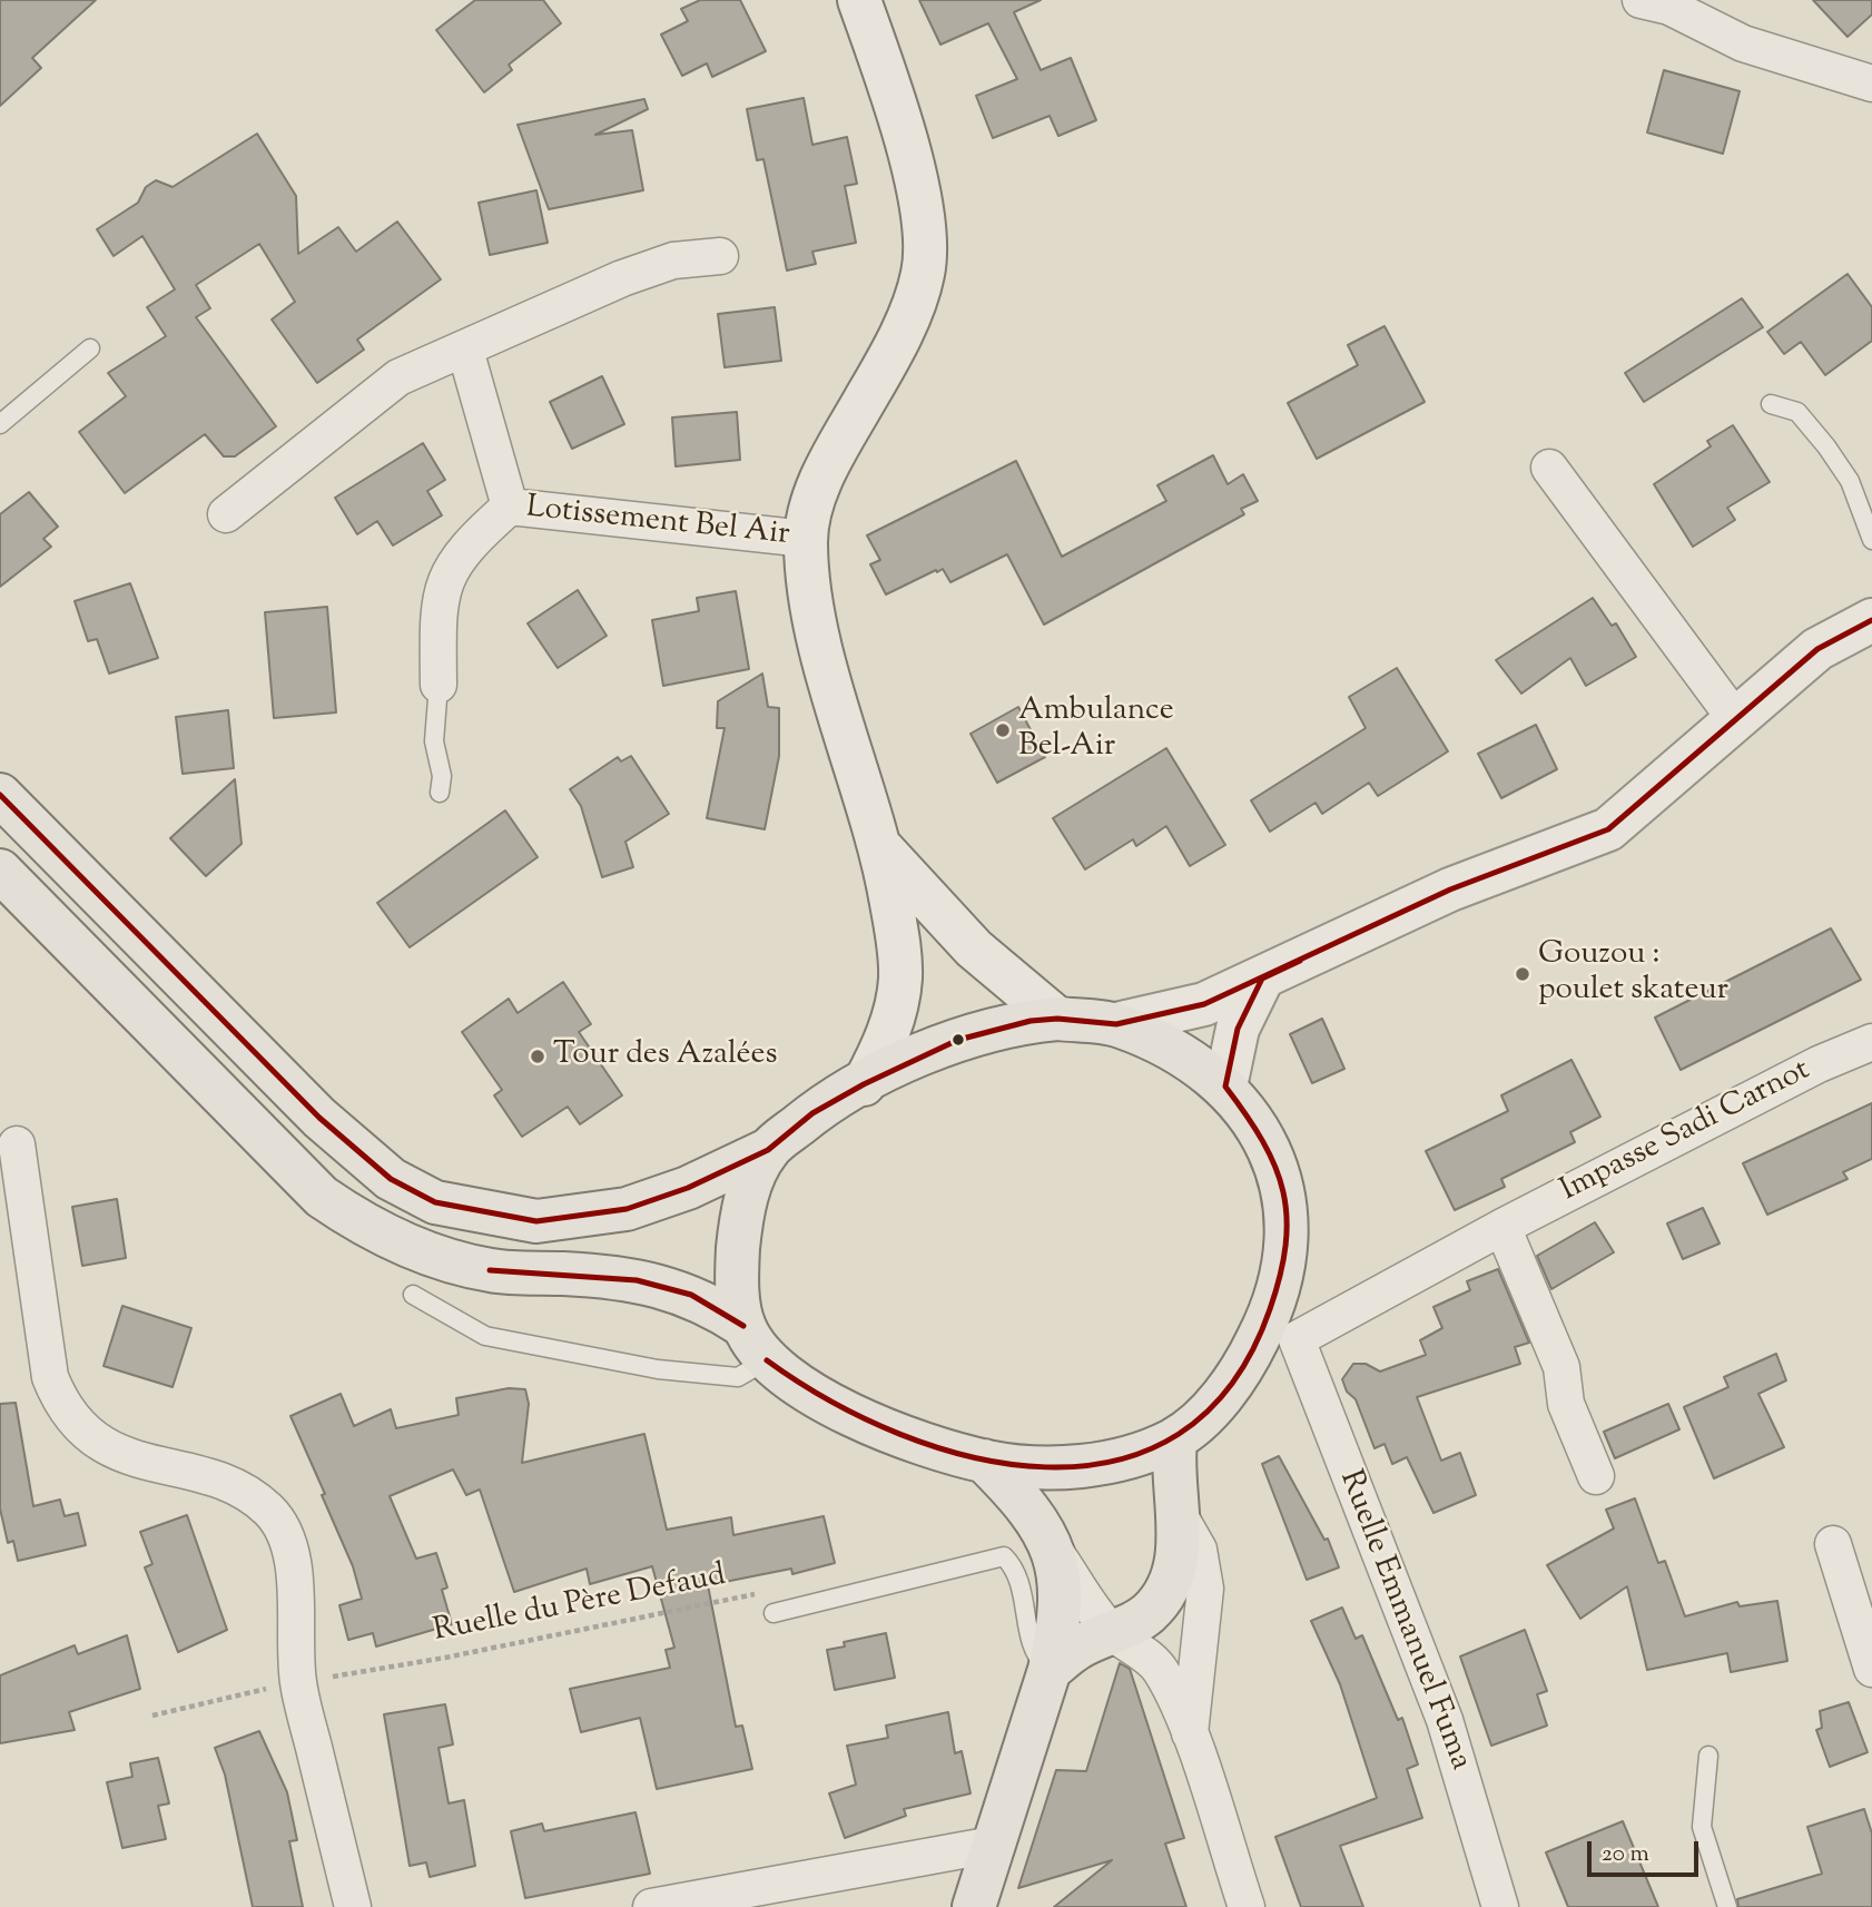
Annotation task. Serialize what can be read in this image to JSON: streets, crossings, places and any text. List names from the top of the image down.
{
  "streets": {
    "street": ["Lotissement Bel Air", "Impasse Sadi Carnot", "Ruelle Emmanuel Fuma"],
    "path": ["Ruelle du Père Defaud"]
  },
  "crossings": [
    ["Impasse Sadi Carnot", "Ruelle Emmanuel Fuma"]
  ],
  "places": ["Ambulance Bel-Air", "Gouzou : poulet skateur", "Tour des Azalées"],
  "scale_bar": "20 m"
}
